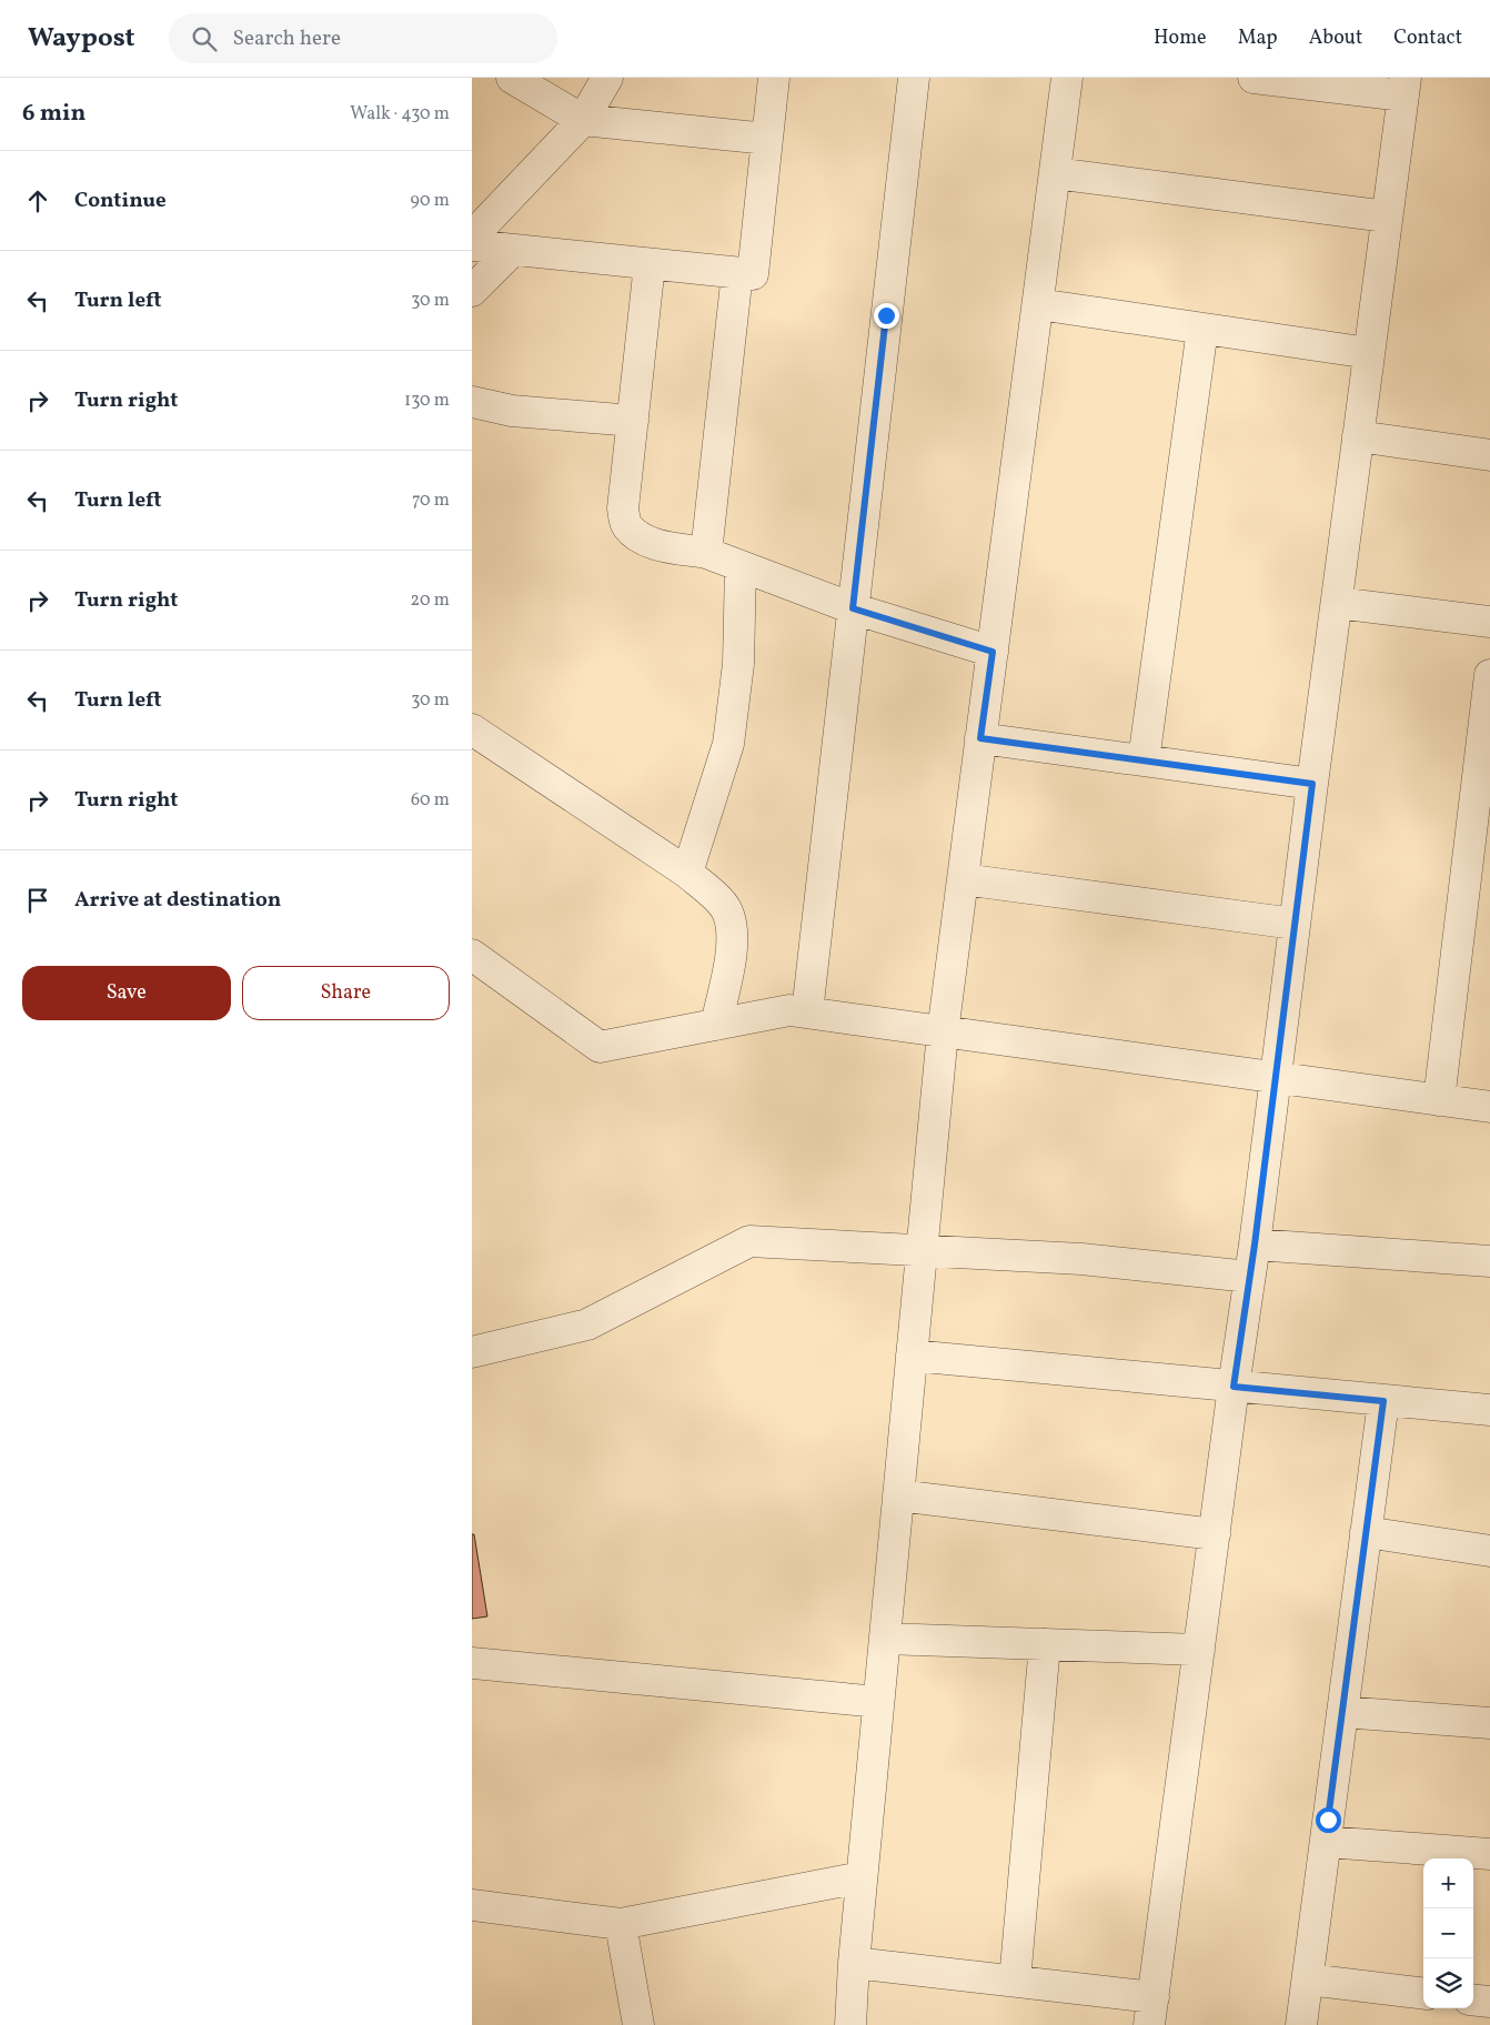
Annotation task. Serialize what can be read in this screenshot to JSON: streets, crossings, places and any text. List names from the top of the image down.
{
  "page": {
    "header": "Waypost",
    "search": "Search here",
    "nav": [
      "Home",
      "Map",
      "About",
      "Contact"
    ],
    "heading": ["6 min", "Walk · 430 m"],
    "list": [
      ["Continue", "90 m"],
      ["Turn left", "30 m"],
      ["Turn right", "130 m"],
      ["Turn left", "70 m"],
      ["Turn right", "20 m"],
      ["Turn left", "30 m"],
      ["Turn right", "60 m"],
      "Arrive at destination"
    ],
    "buttons": ["Save", "Share"],
    "map_buttons": ["+", "−"]
  }
}
